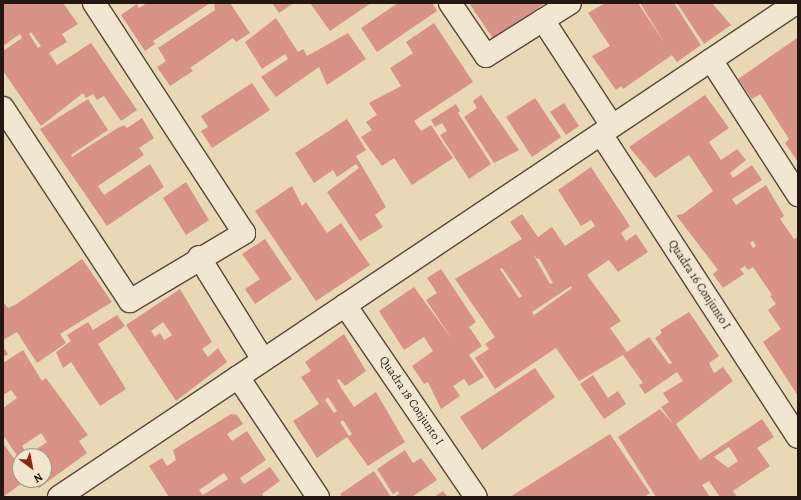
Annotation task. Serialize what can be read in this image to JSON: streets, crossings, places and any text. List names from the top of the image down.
{
  "streets": {
    "street": ["Quadra 16 Conjunto I", "Quadra 18 Conjunto I"]
  },
  "north": "bottom right"
}
